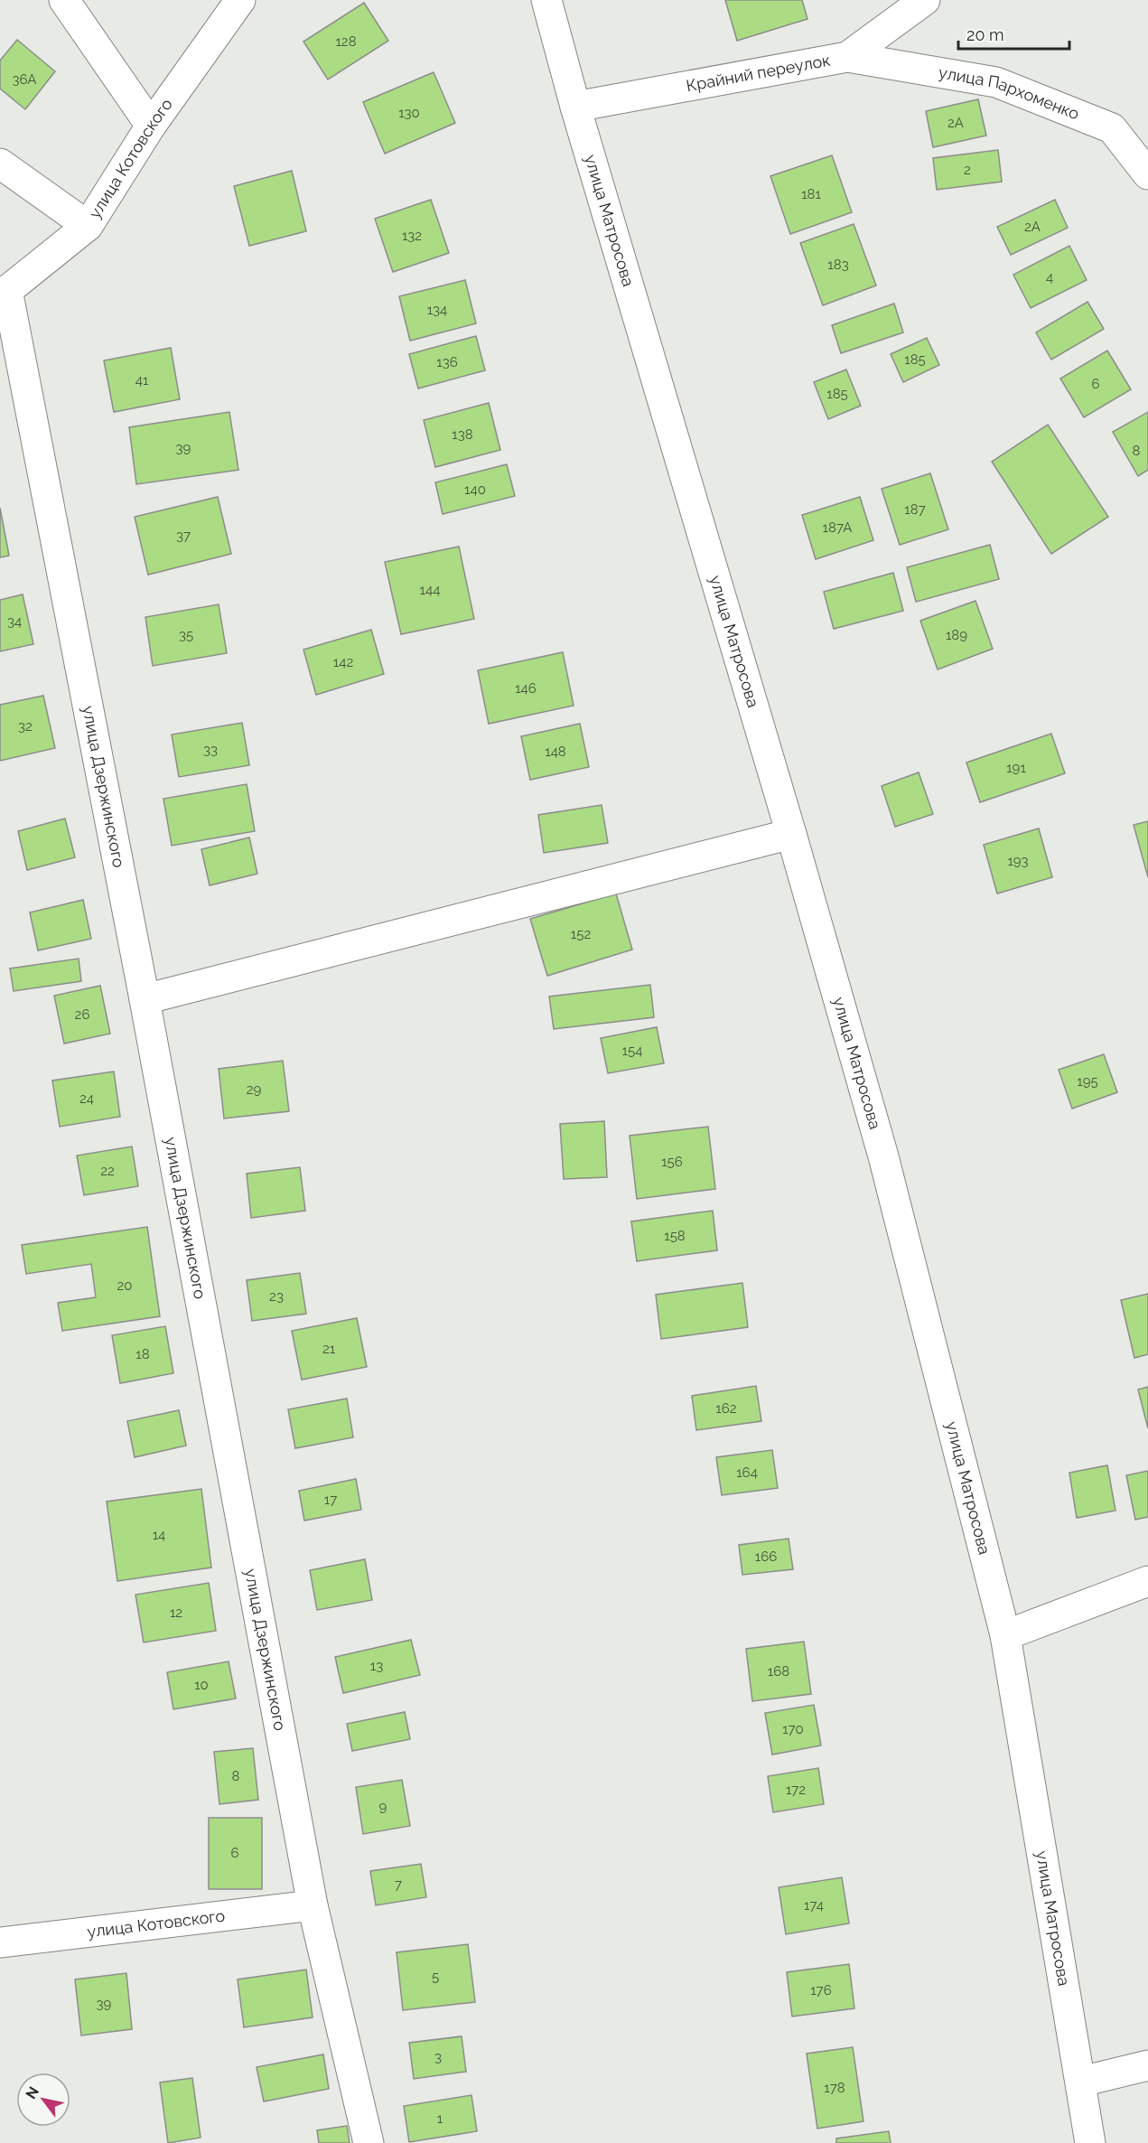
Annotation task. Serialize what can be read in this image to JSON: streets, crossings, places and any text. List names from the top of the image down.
{
  "streets": {
    "street": [
      "Крайний переулок",
      "улица Пархоменко",
      "улица Котовского",
      "улица Матросова",
      "улица Дзержинского"
    ]
  },
  "crossings": [
    ["Крайний переулок", "улица Пархоменко"],
    ["Крайний переулок", "улица Матросова"],
    ["улица Котовского", "улица Дзержинского"]
  ],
  "house_numbers": [
    "128",
    "36А",
    "130",
    "2А",
    "2",
    "181",
    "2А",
    "132",
    "183",
    "4",
    "134",
    "185",
    "136",
    "41",
    "6",
    "185",
    "138",
    "39",
    "8",
    "140",
    "187",
    "187А",
    "37",
    "144",
    "34",
    "35",
    "189",
    "142",
    "146",
    "32",
    "33",
    "148",
    "191",
    "193",
    "152",
    "26",
    "154",
    "195",
    "29",
    "24",
    "156",
    "22",
    "158",
    "20",
    "23",
    "21",
    "18",
    "162",
    "164",
    "17",
    "14",
    "166",
    "12",
    "13",
    "168",
    "10",
    "170",
    "8",
    "172",
    "9",
    "6",
    "7",
    "174",
    "5",
    "176",
    "39",
    "3",
    "178",
    "1"
  ],
  "scale_bar": "20 m",
  "north": "top left"
}
